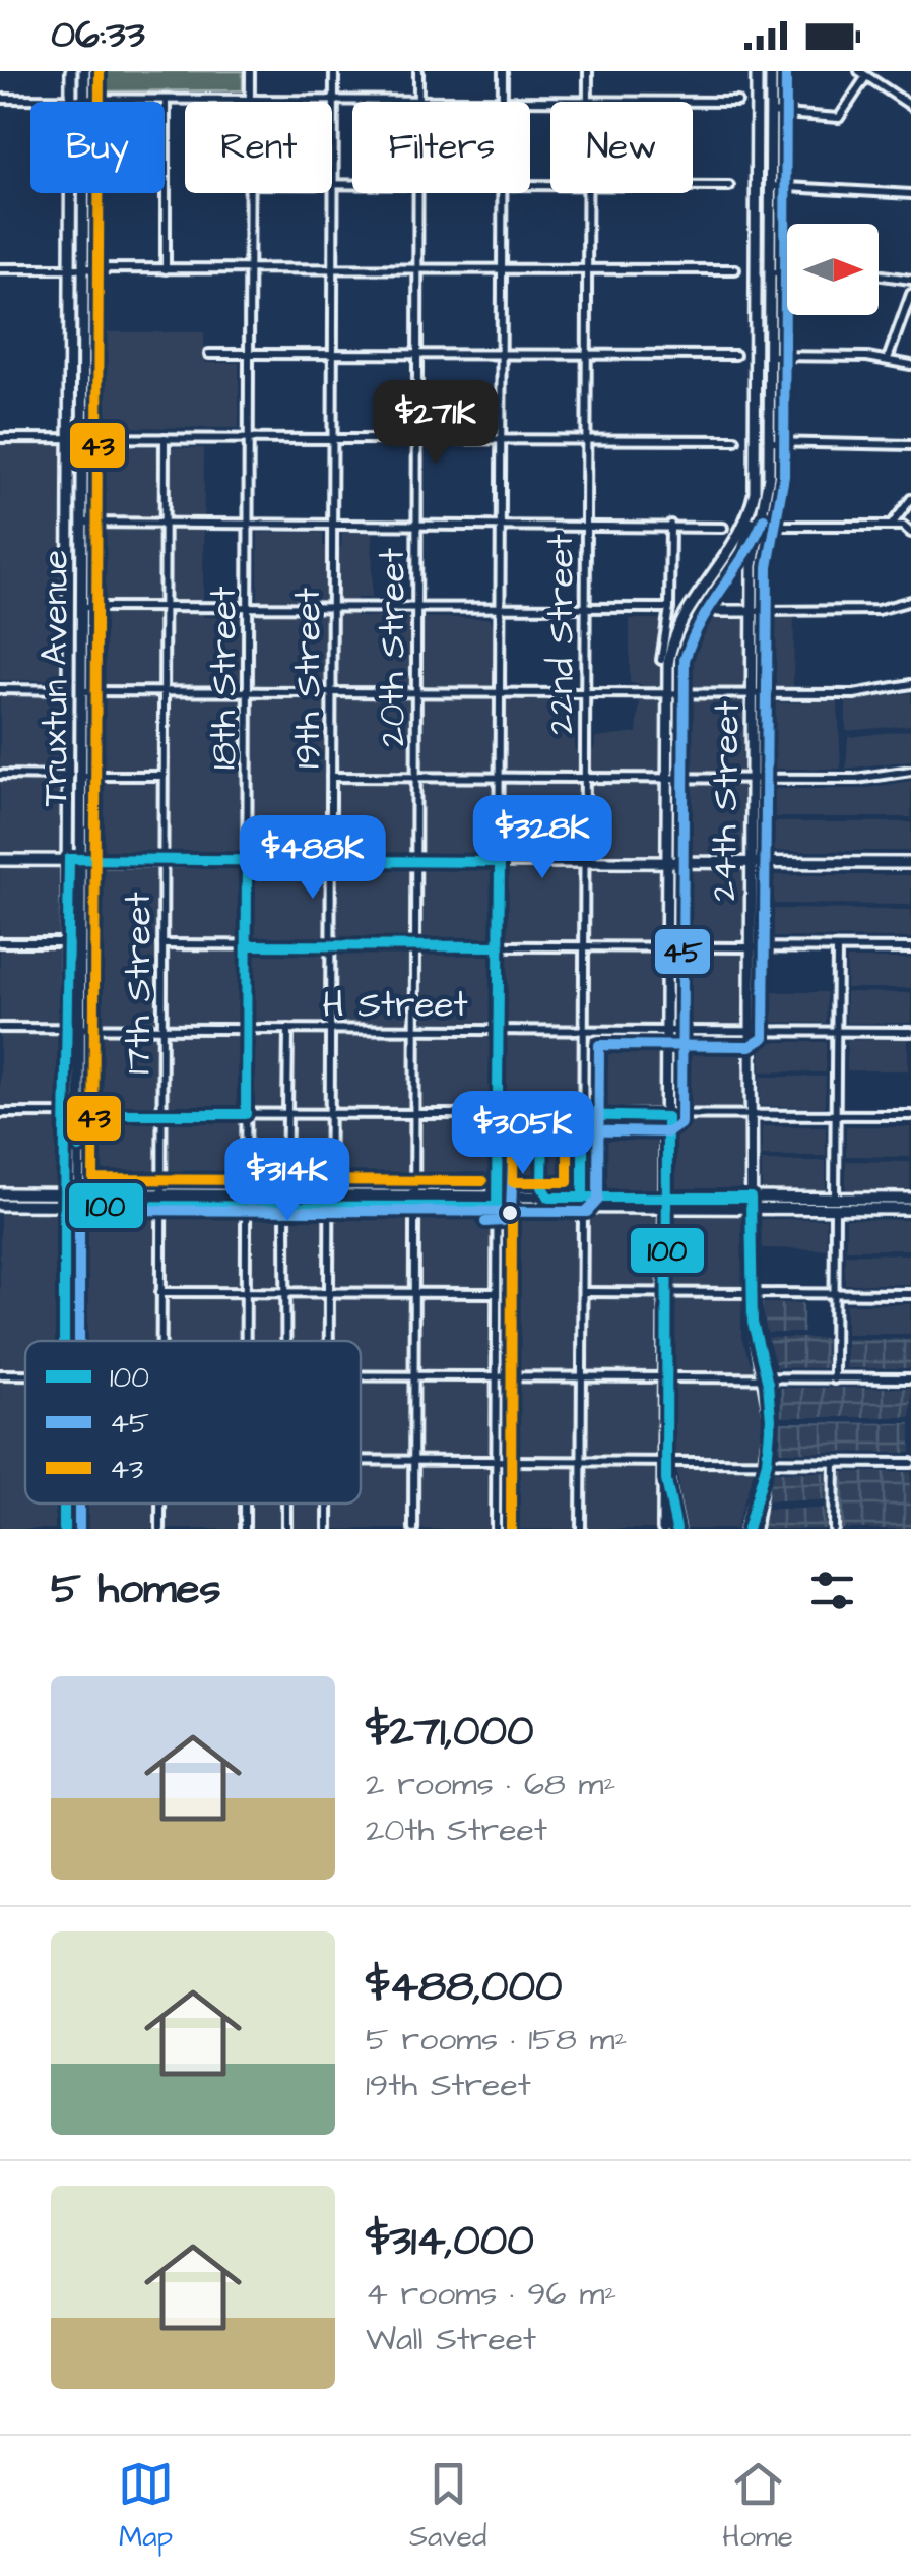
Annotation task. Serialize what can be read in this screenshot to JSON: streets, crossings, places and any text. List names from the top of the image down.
{
  "streets": {
    "main road": ["Truxtun Avenue", "24th Street"],
    "street": [
      "22nd Street",
      "20th Street",
      "18th Street",
      "19th Street",
      "17th Street",
      "H Street"
    ]
  },
  "crossings": [
    ["22nd Street", "H Street"],
    ["20th Street", "H Street"],
    ["Truxtun Avenue", "H Street"],
    ["18th Street", "H Street"],
    ["19th Street", "H Street"],
    ["24th Street", "H Street"],
    ["17th Street", "H Street"]
  ],
  "lines": ["transit line 45", "transit line 43", "transit line 100"],
  "legend": ["100", "45", "43"],
  "north": "right",
  "page": {
    "status": "06:33",
    "chip": [
      "Buy",
      "Rent",
      "Filters",
      "New"
    ],
    "price": [
      "$271K",
      "$328K",
      "$488K",
      "$305K",
      "$314K"
    ],
    "heading": "5 homes",
    "list": [
      {
        "name": "$271,000",
        "note": "2 rooms · 68 m² · 20th Street"
      },
      {
        "name": "$488,000",
        "note": "5 rooms · 158 m² · 19th Street"
      },
      {
        "name": "$314,000",
        "note": "4 rooms · 96 m² · Wall Street"
      }
    ],
    "tabs": ["Map", "Saved", "Home"]
  }
}
